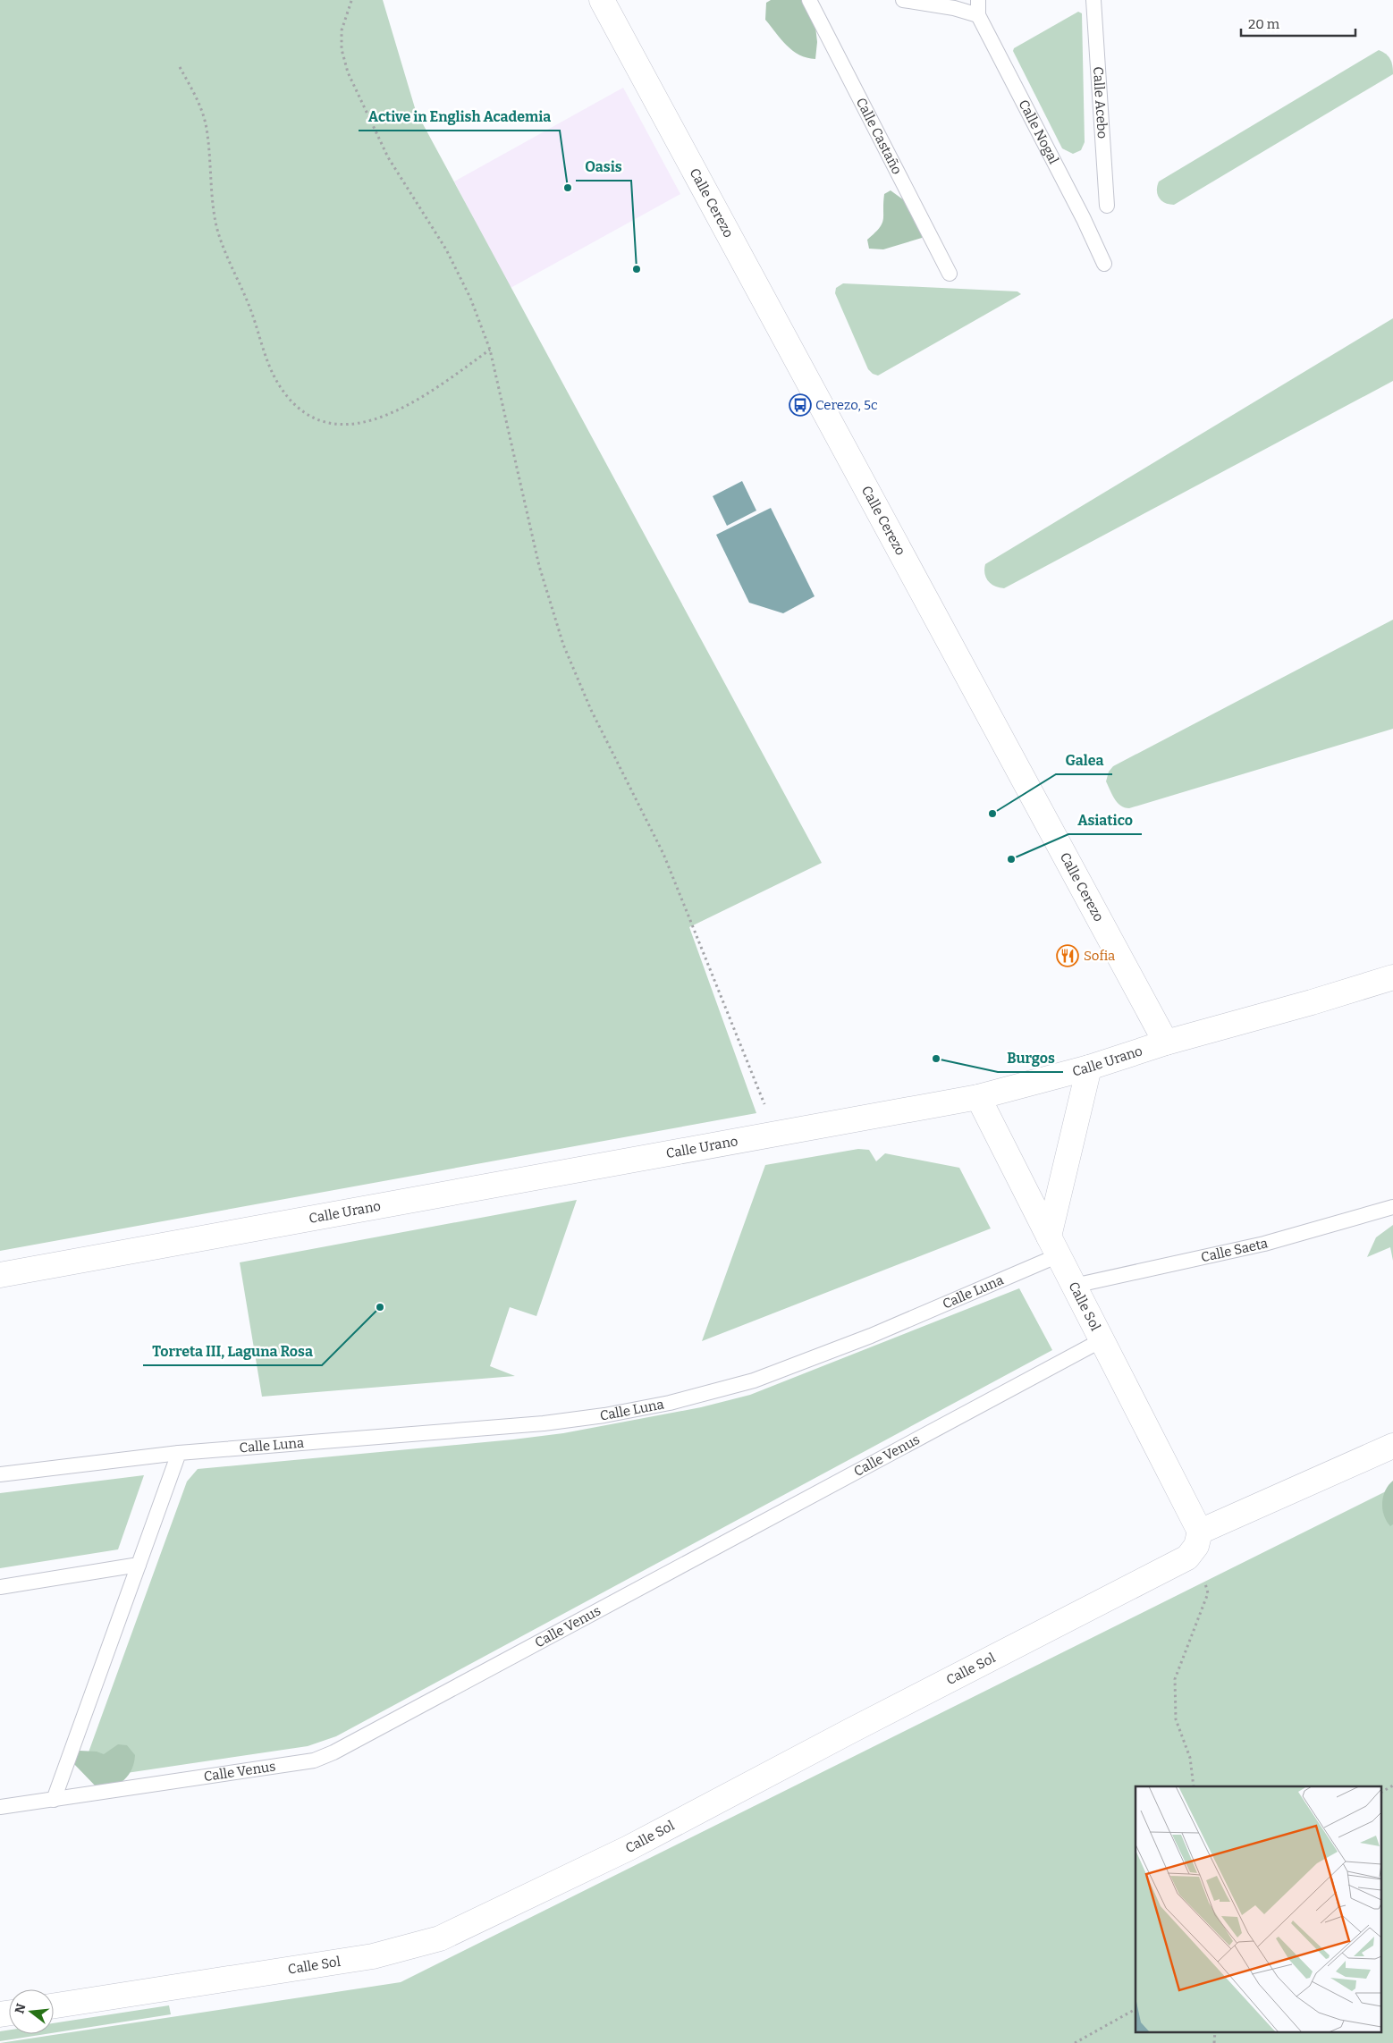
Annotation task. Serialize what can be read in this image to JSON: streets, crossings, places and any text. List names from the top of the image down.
{
  "streets": {
    "street": ["Calle Cerezo", "Calle Urano", "Calle Sol"],
    "lane": [
      "Calle Acebo",
      "Calle Nogal",
      "Calle Castaño",
      "Calle Saeta",
      "Calle Luna",
      "Calle Venus"
    ]
  },
  "crossings": [
    ["Calle Cerezo", "Calle Urano"],
    ["Calle Urano", "Calle Sol"],
    ["Calle Saeta", "Calle Sol"],
    ["Calle Luna", "Calle Sol"],
    ["Calle Sol", "Calle Venus"]
  ],
  "places": {
    "other": [
      "Active in English Academia",
      "Oasis",
      "Galea",
      "Asiatico",
      "Burgos",
      "Torreta III, Laguna Rosa"
    ],
    "bus stop": ["Cerezo, 5c"],
    "restaurant": ["Sofia"]
  },
  "scale_bar": "20 m",
  "north": "left"
}
